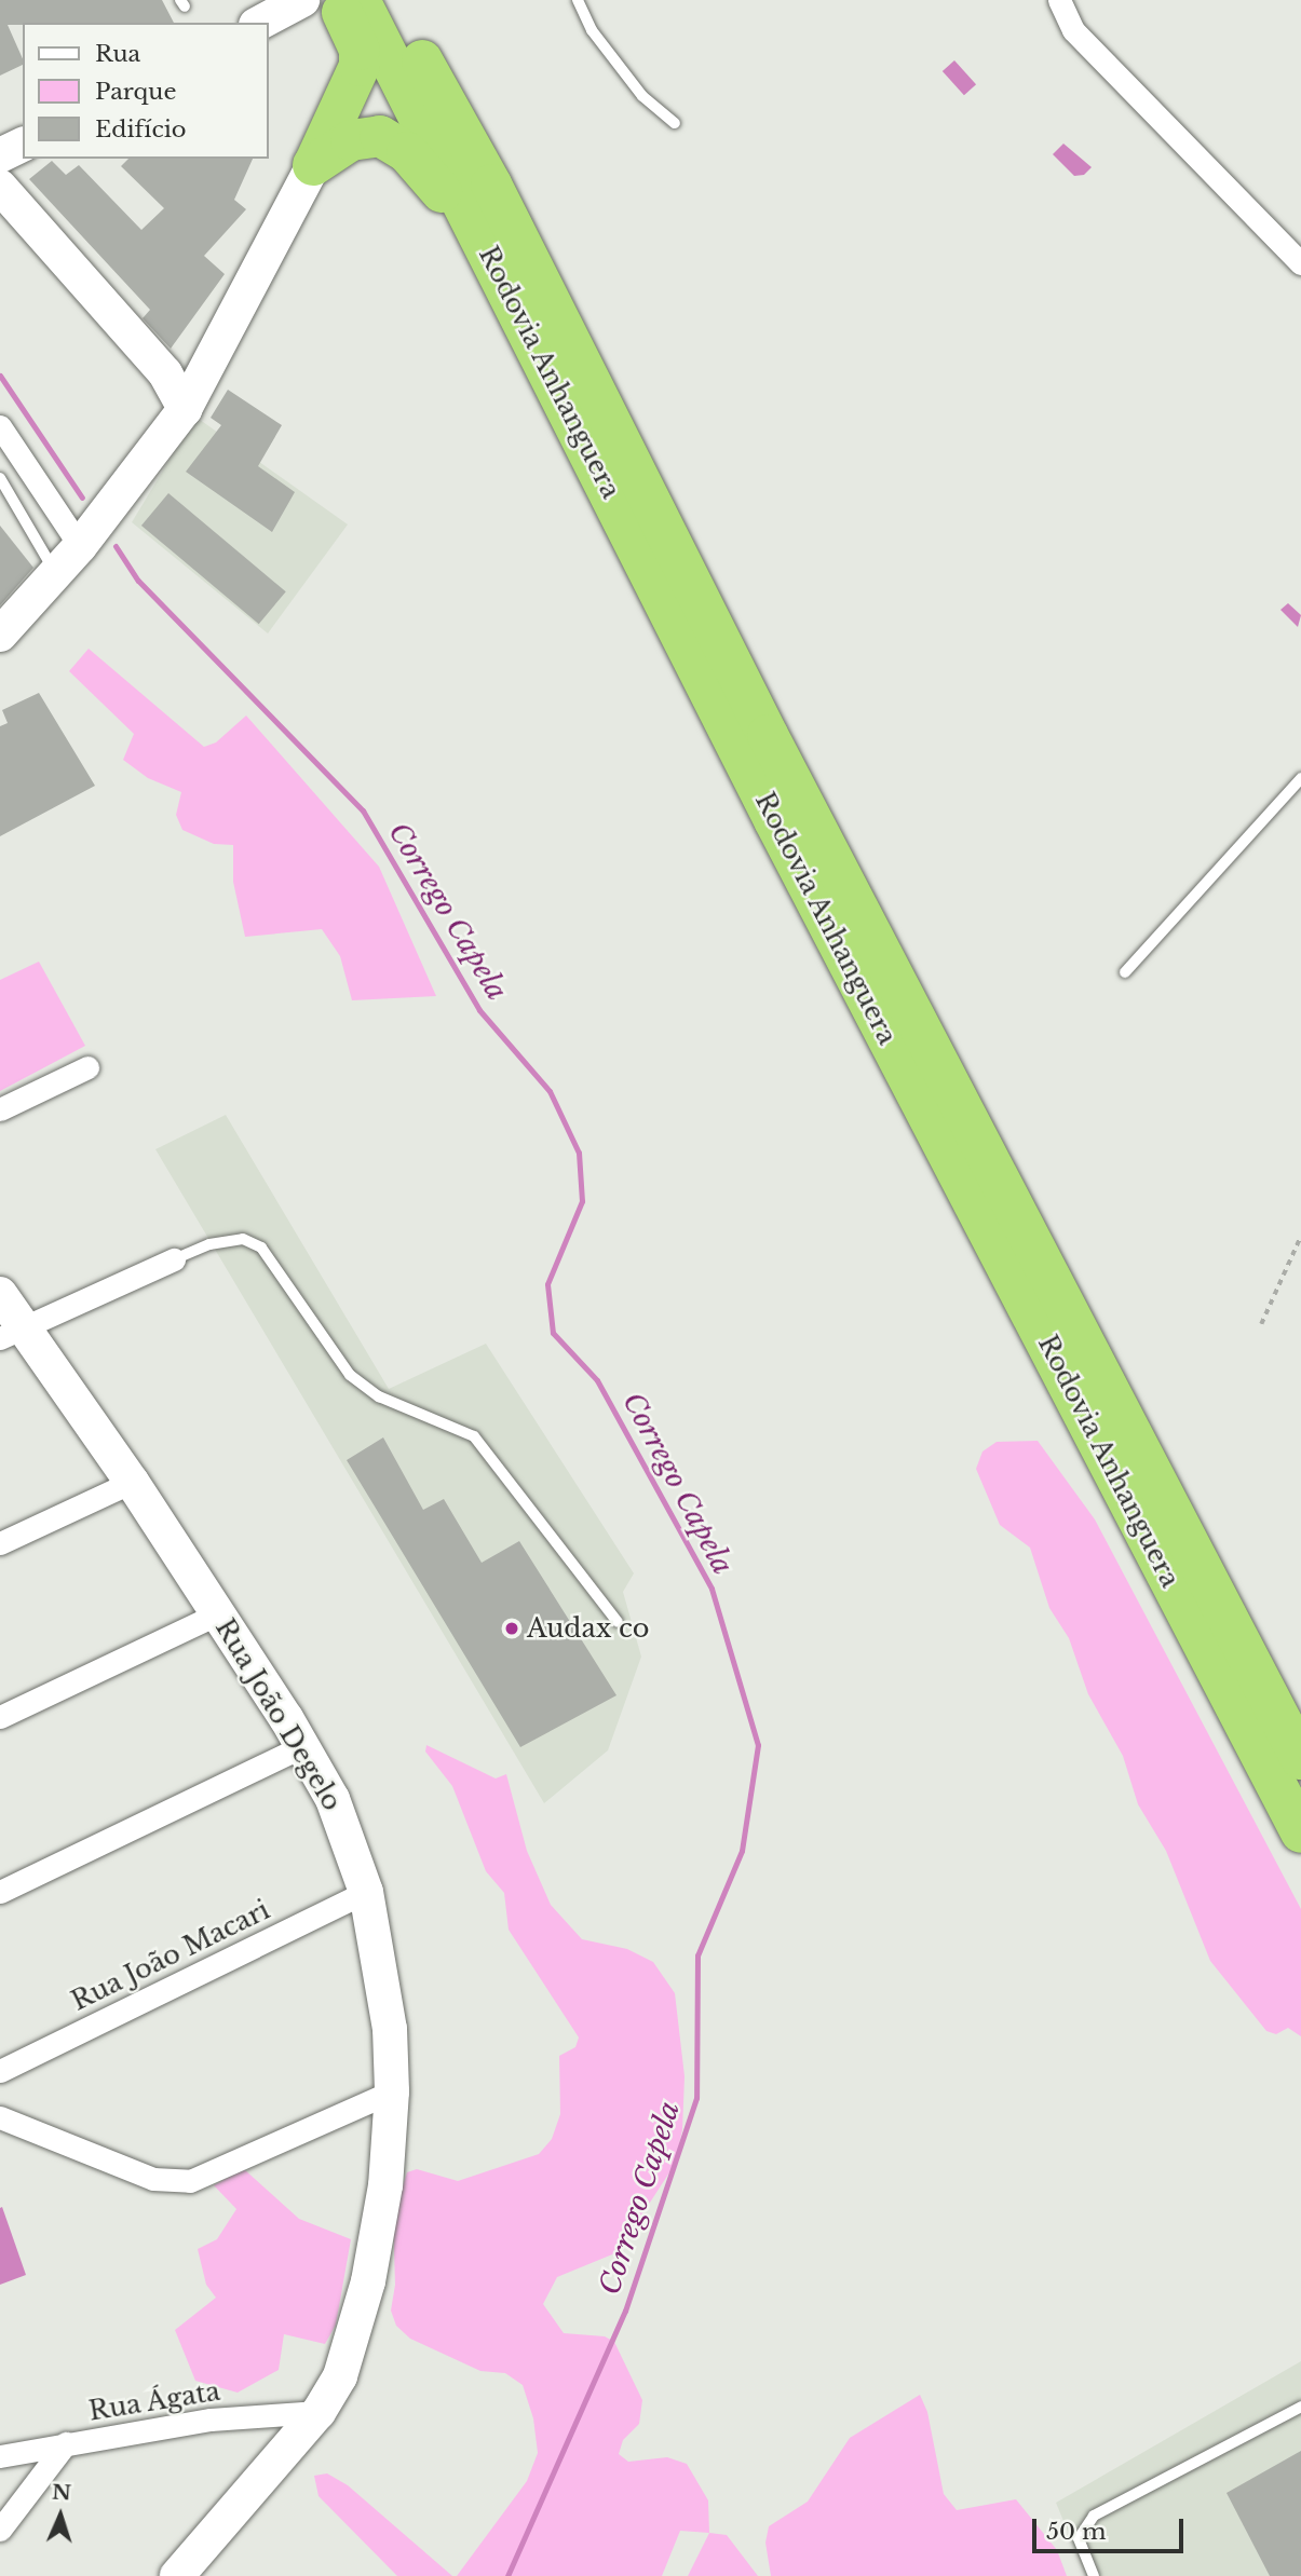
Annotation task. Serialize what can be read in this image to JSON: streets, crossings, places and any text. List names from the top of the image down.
{
  "streets": {
    "highway": ["Rodovia Anhanguera"],
    "street": ["Rua João Degelo", "Rua João Macari", "Rua Ágata"]
  },
  "crossings": [
    ["Rua João Degelo", "Rua João Macari"],
    ["Rua João Degelo", "Rua Ágata"]
  ],
  "water": ["Corrego Capela"],
  "places": ["Audax co"],
  "legend": ["Rua", "Parque", "Edifício"],
  "scale_bar": "50 m",
  "north": "top"
}
